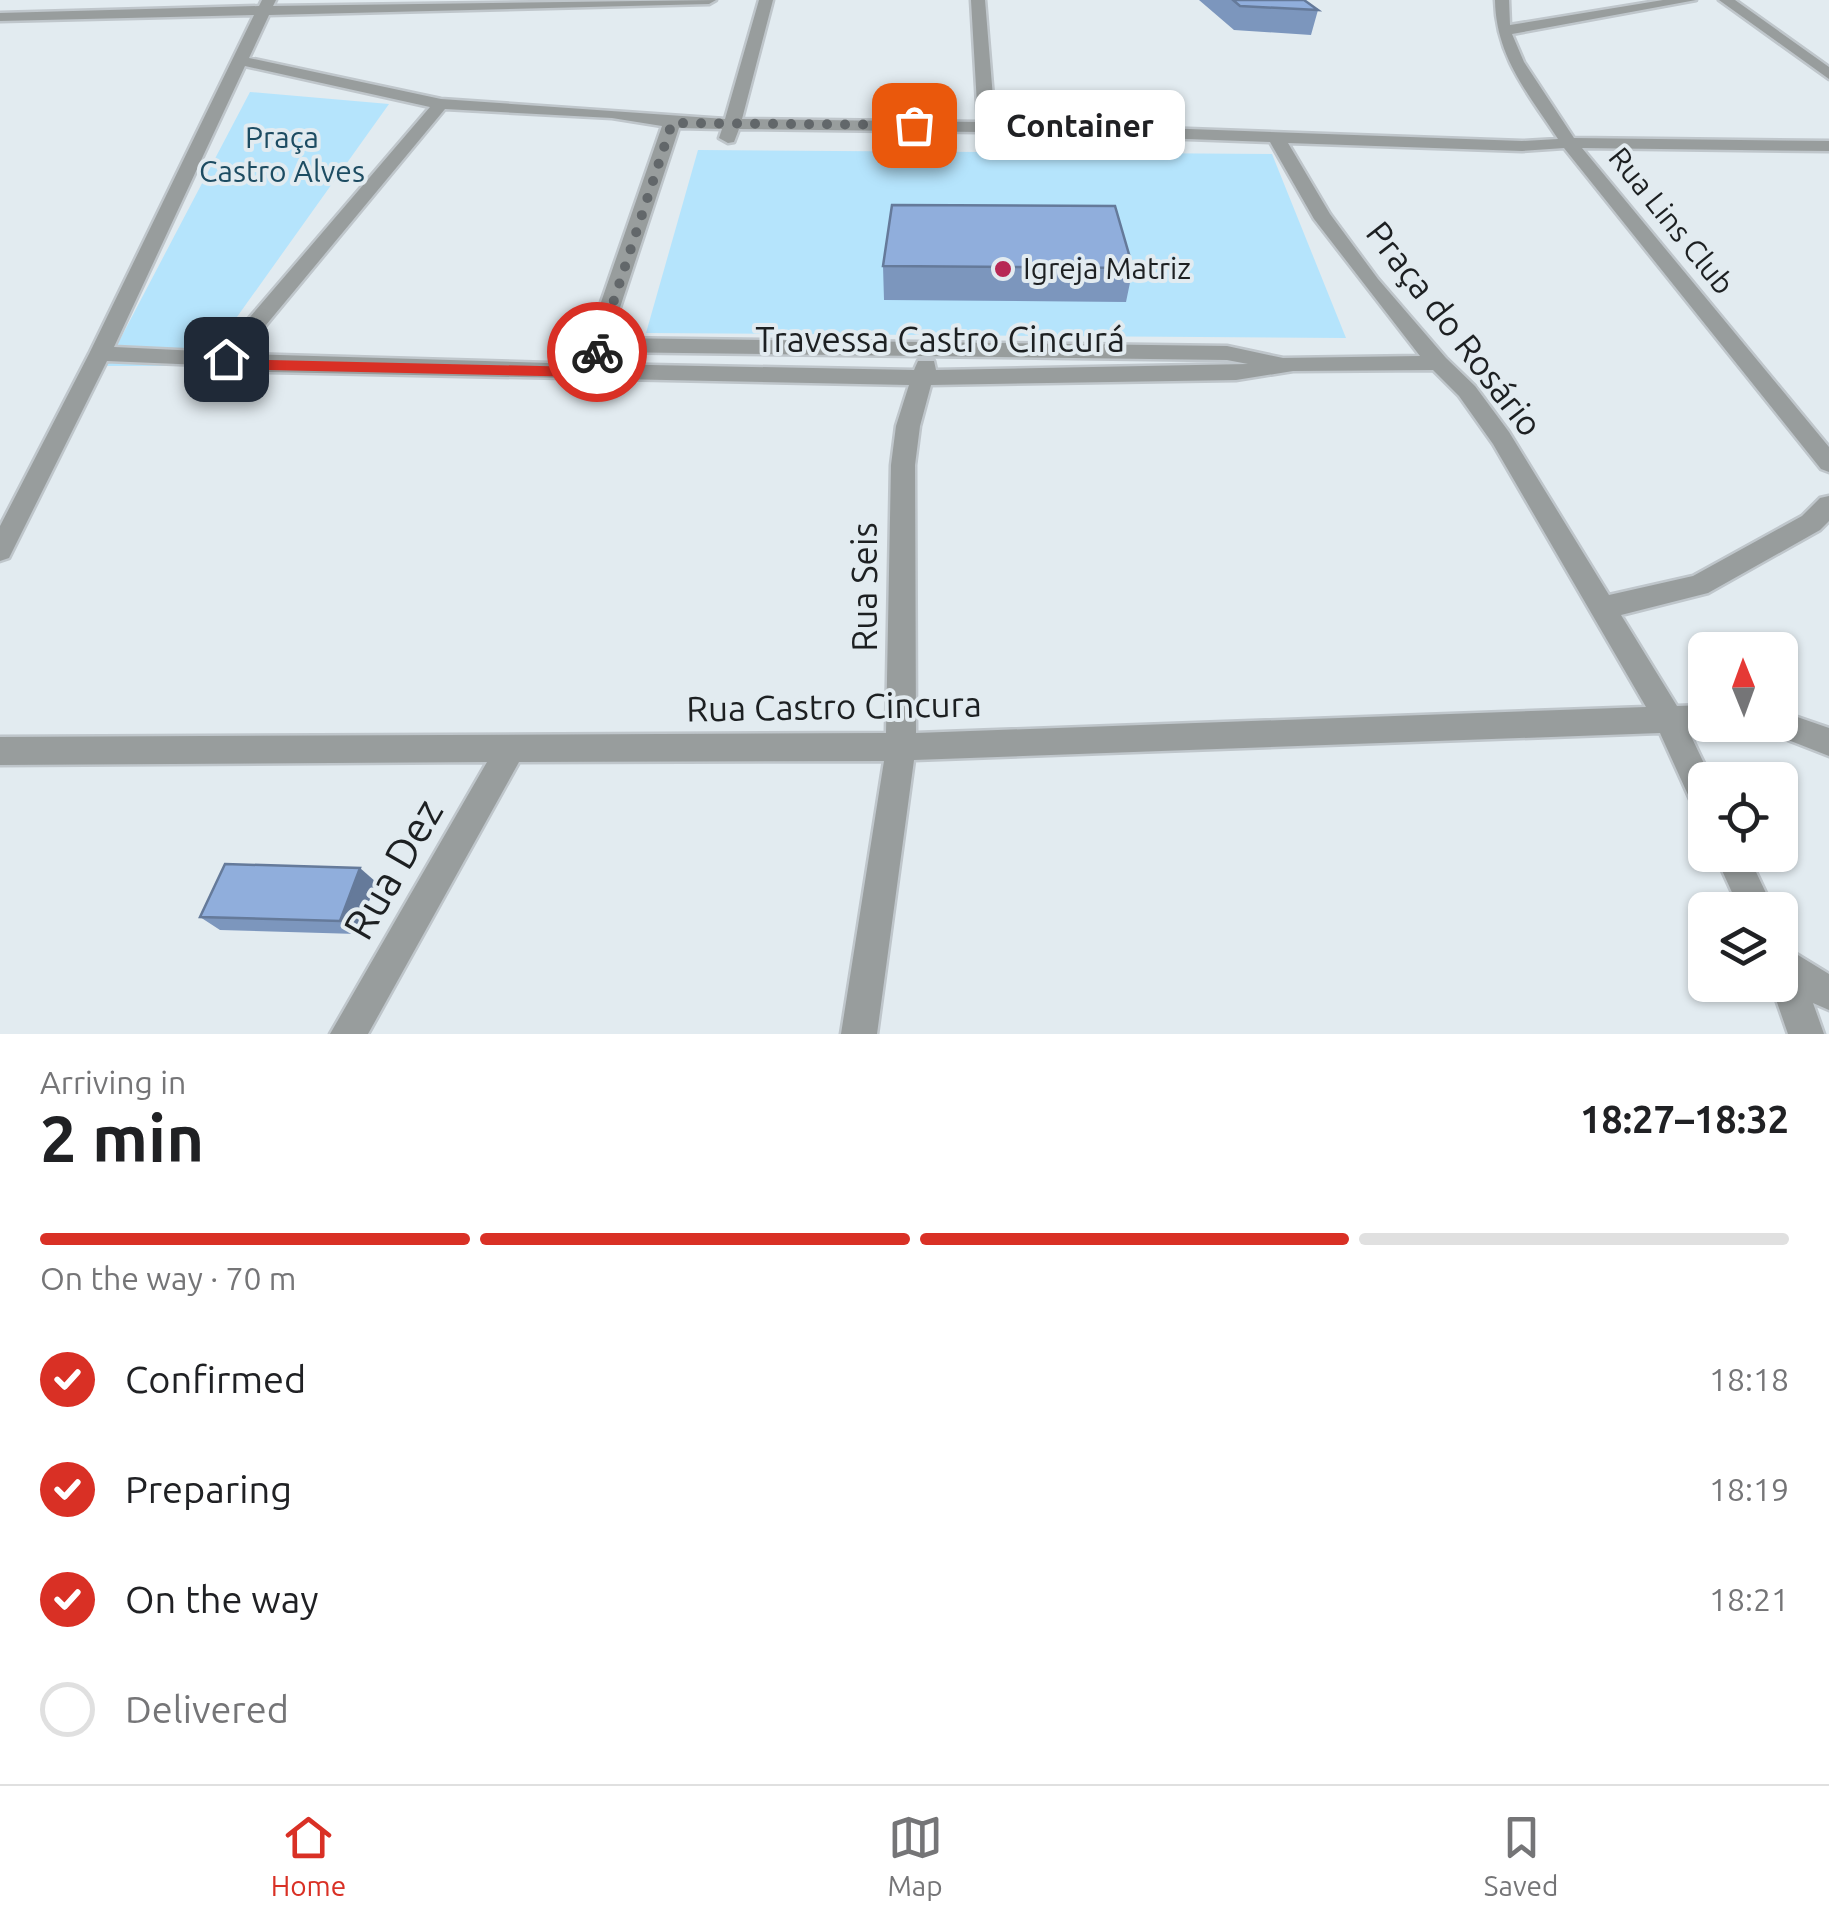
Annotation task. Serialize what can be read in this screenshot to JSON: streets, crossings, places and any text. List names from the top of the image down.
{
  "streets": {
    "street": [
      "Rua Lins Club",
      "Praça do Rosário",
      "Travessa Castro Cincurá",
      "Rua Seis",
      "Rua Castro Cincura",
      "Rua Dez"
    ]
  },
  "crossings": [
    ["Praça do Rosário", "Travessa Castro Cincurá"],
    ["Praça do Rosário", "Rua Castro Cincura"],
    ["Travessa Castro Cincurá", "Rua Seis"],
    ["Rua Seis", "Rua Castro Cincura"],
    ["Rua Castro Cincura", "Rua Dez"]
  ],
  "parks": ["Praça Castro Alves"],
  "places": ["Container", "Igreja Matriz"],
  "north": "top",
  "page": {
    "bubble": "Container",
    "heading": ["2 min", "Arriving in", "18:27–18:32"],
    "bar": "On the way · 70 m",
    "list": [
      ["Confirmed", "18:18"],
      ["Preparing", "18:19"],
      ["On the way", "18:21"],
      "Delivered"
    ],
    "tabs": ["Home", "Map", "Saved"]
  }
}
